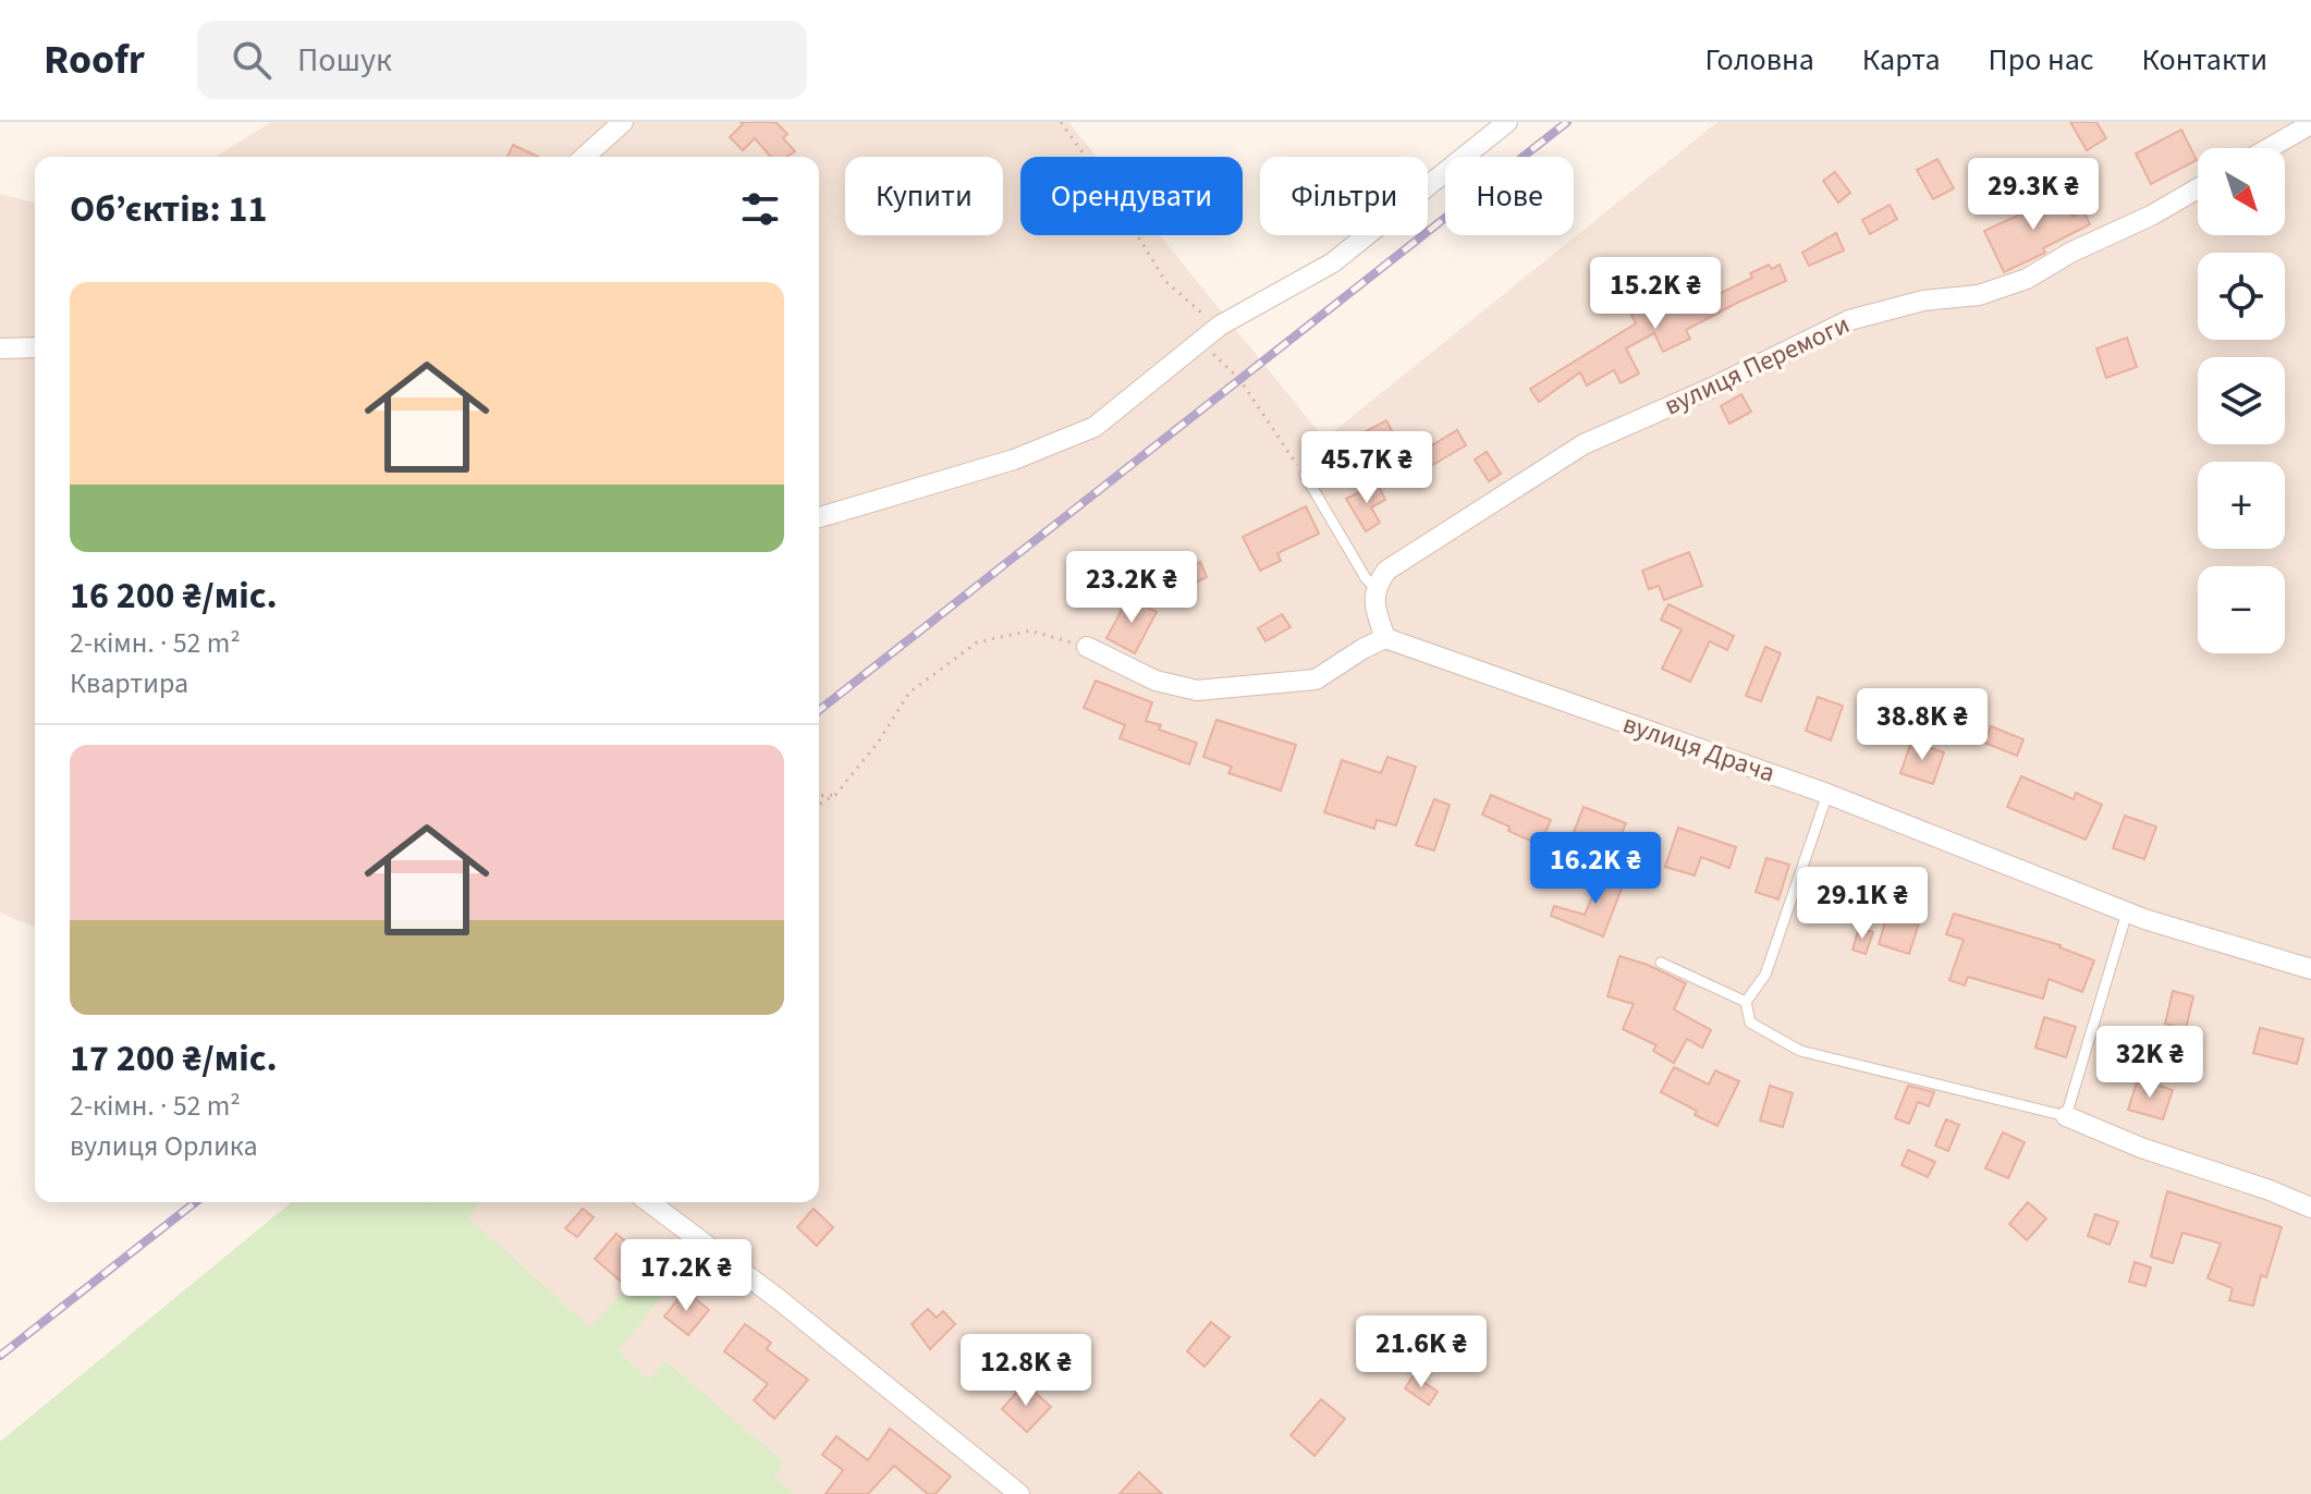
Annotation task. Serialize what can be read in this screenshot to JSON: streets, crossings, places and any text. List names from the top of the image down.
{
  "streets": {
    "street": ["вулиця Перемоги", "вулиця Драча"]
  },
  "north": "bottom right",
  "page": {
    "header": "Roofr",
    "search": "Пошук",
    "nav": [
      "Головна",
      "Карта",
      "Про нас",
      "Контакти"
    ],
    "map_buttons": ["+", "−"],
    "chip": [
      "Купити",
      "Орендувати",
      "Фільтри",
      "Нове"
    ],
    "heading": "Об’єктів: 11",
    "price": [
      "29.3K ₴",
      "15.2K ₴",
      "45.7K ₴",
      "23.2K ₴",
      "38.8K ₴",
      "16.2K ₴",
      "29.1K ₴",
      "32K ₴",
      "17.2K ₴",
      "21.6K ₴",
      "12.8K ₴"
    ],
    "list": [
      {
        "name": "16 200 ₴/міс.",
        "note": "2-кімн. · 52 m² · Квартира"
      },
      {
        "name": "17 200 ₴/міс.",
        "note": "2-кімн. · 52 m² · вулиця Орлика"
      }
    ]
  }
}
